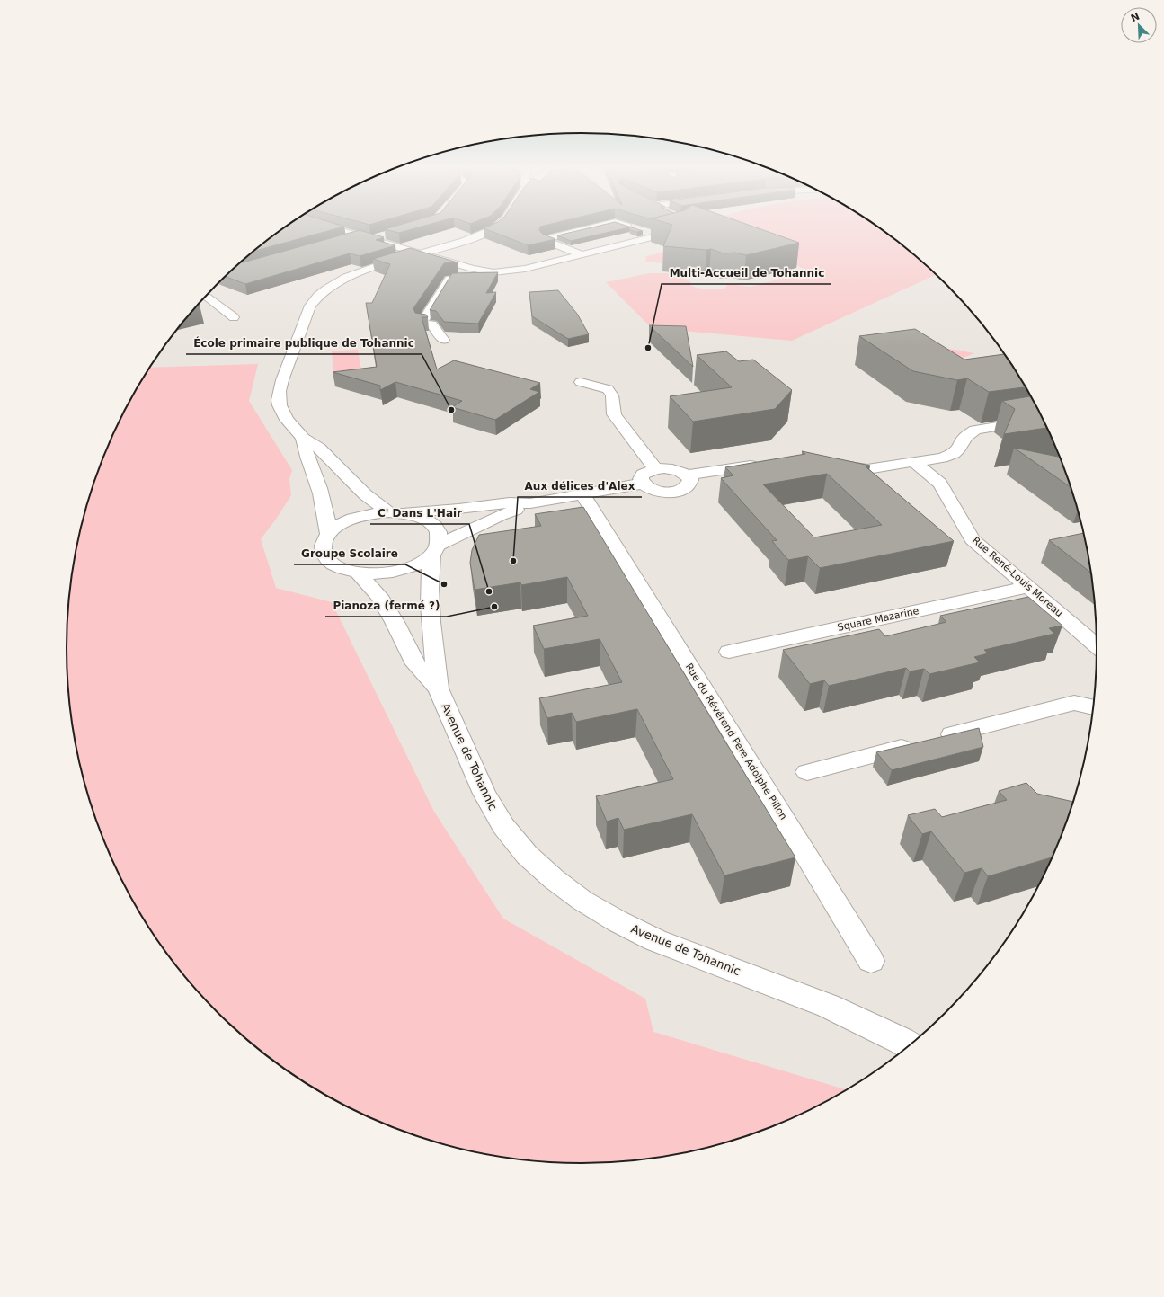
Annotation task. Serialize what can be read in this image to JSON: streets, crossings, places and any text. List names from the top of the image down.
{
  "streets": {
    "street": [
      "Rue René-Louis Moreau",
      "Square Mazarine",
      "Rue du Révérend Père Adolphe Pillon",
      "Avenue de Tohannic"
    ]
  },
  "crossings": [
    ["Rue René-Louis Moreau", "Square Mazarine"]
  ],
  "places": [
    "Multi-Accueil de Tohannic",
    "École primaire publique de Tohannic",
    "Aux délices d'Alex",
    "Groupe Scolaire",
    "C' Dans L'Hair",
    "Pianoza (fermé ?)"
  ],
  "north": "top left"
}
